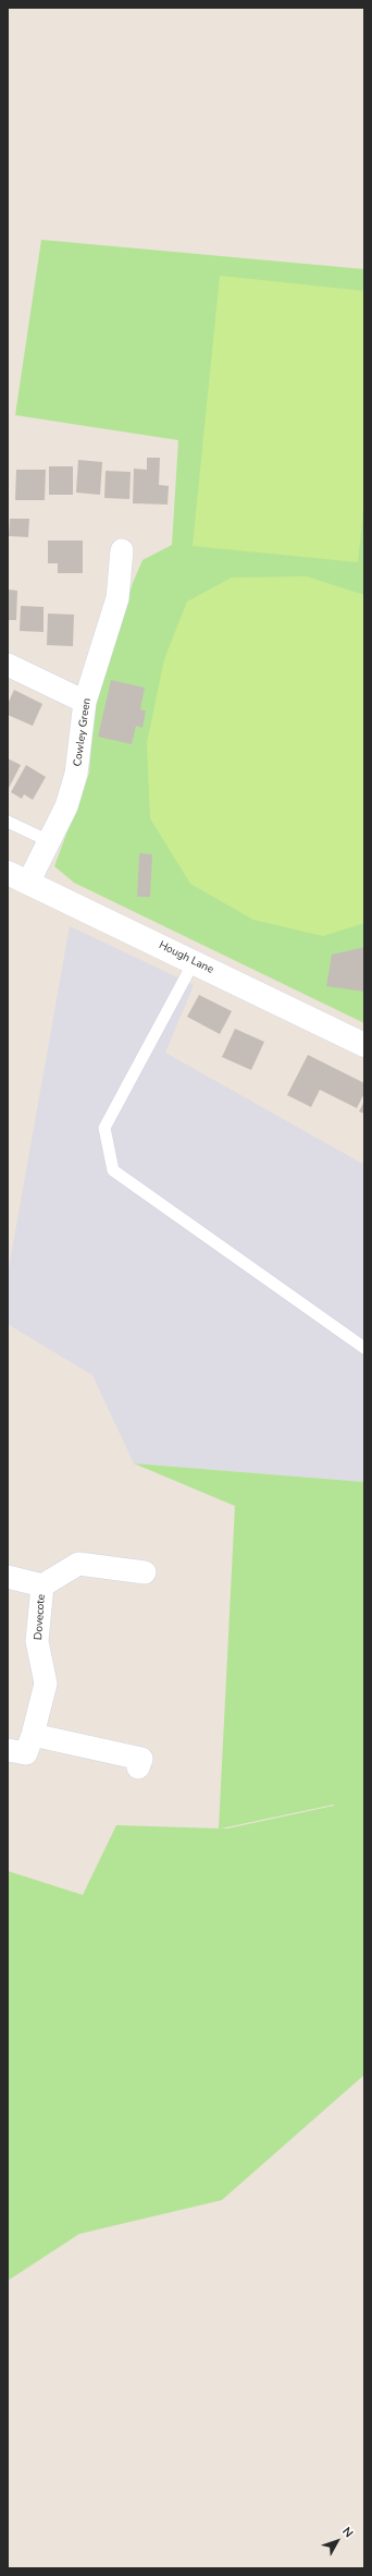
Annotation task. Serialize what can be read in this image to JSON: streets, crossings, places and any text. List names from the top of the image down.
{
  "streets": {
    "main road": ["Hough Lane"],
    "street": ["Cowley Green", "Dovecote"]
  },
  "crossings": [
    ["Cowley Green", "Hough Lane"]
  ],
  "north": "top right"
}
